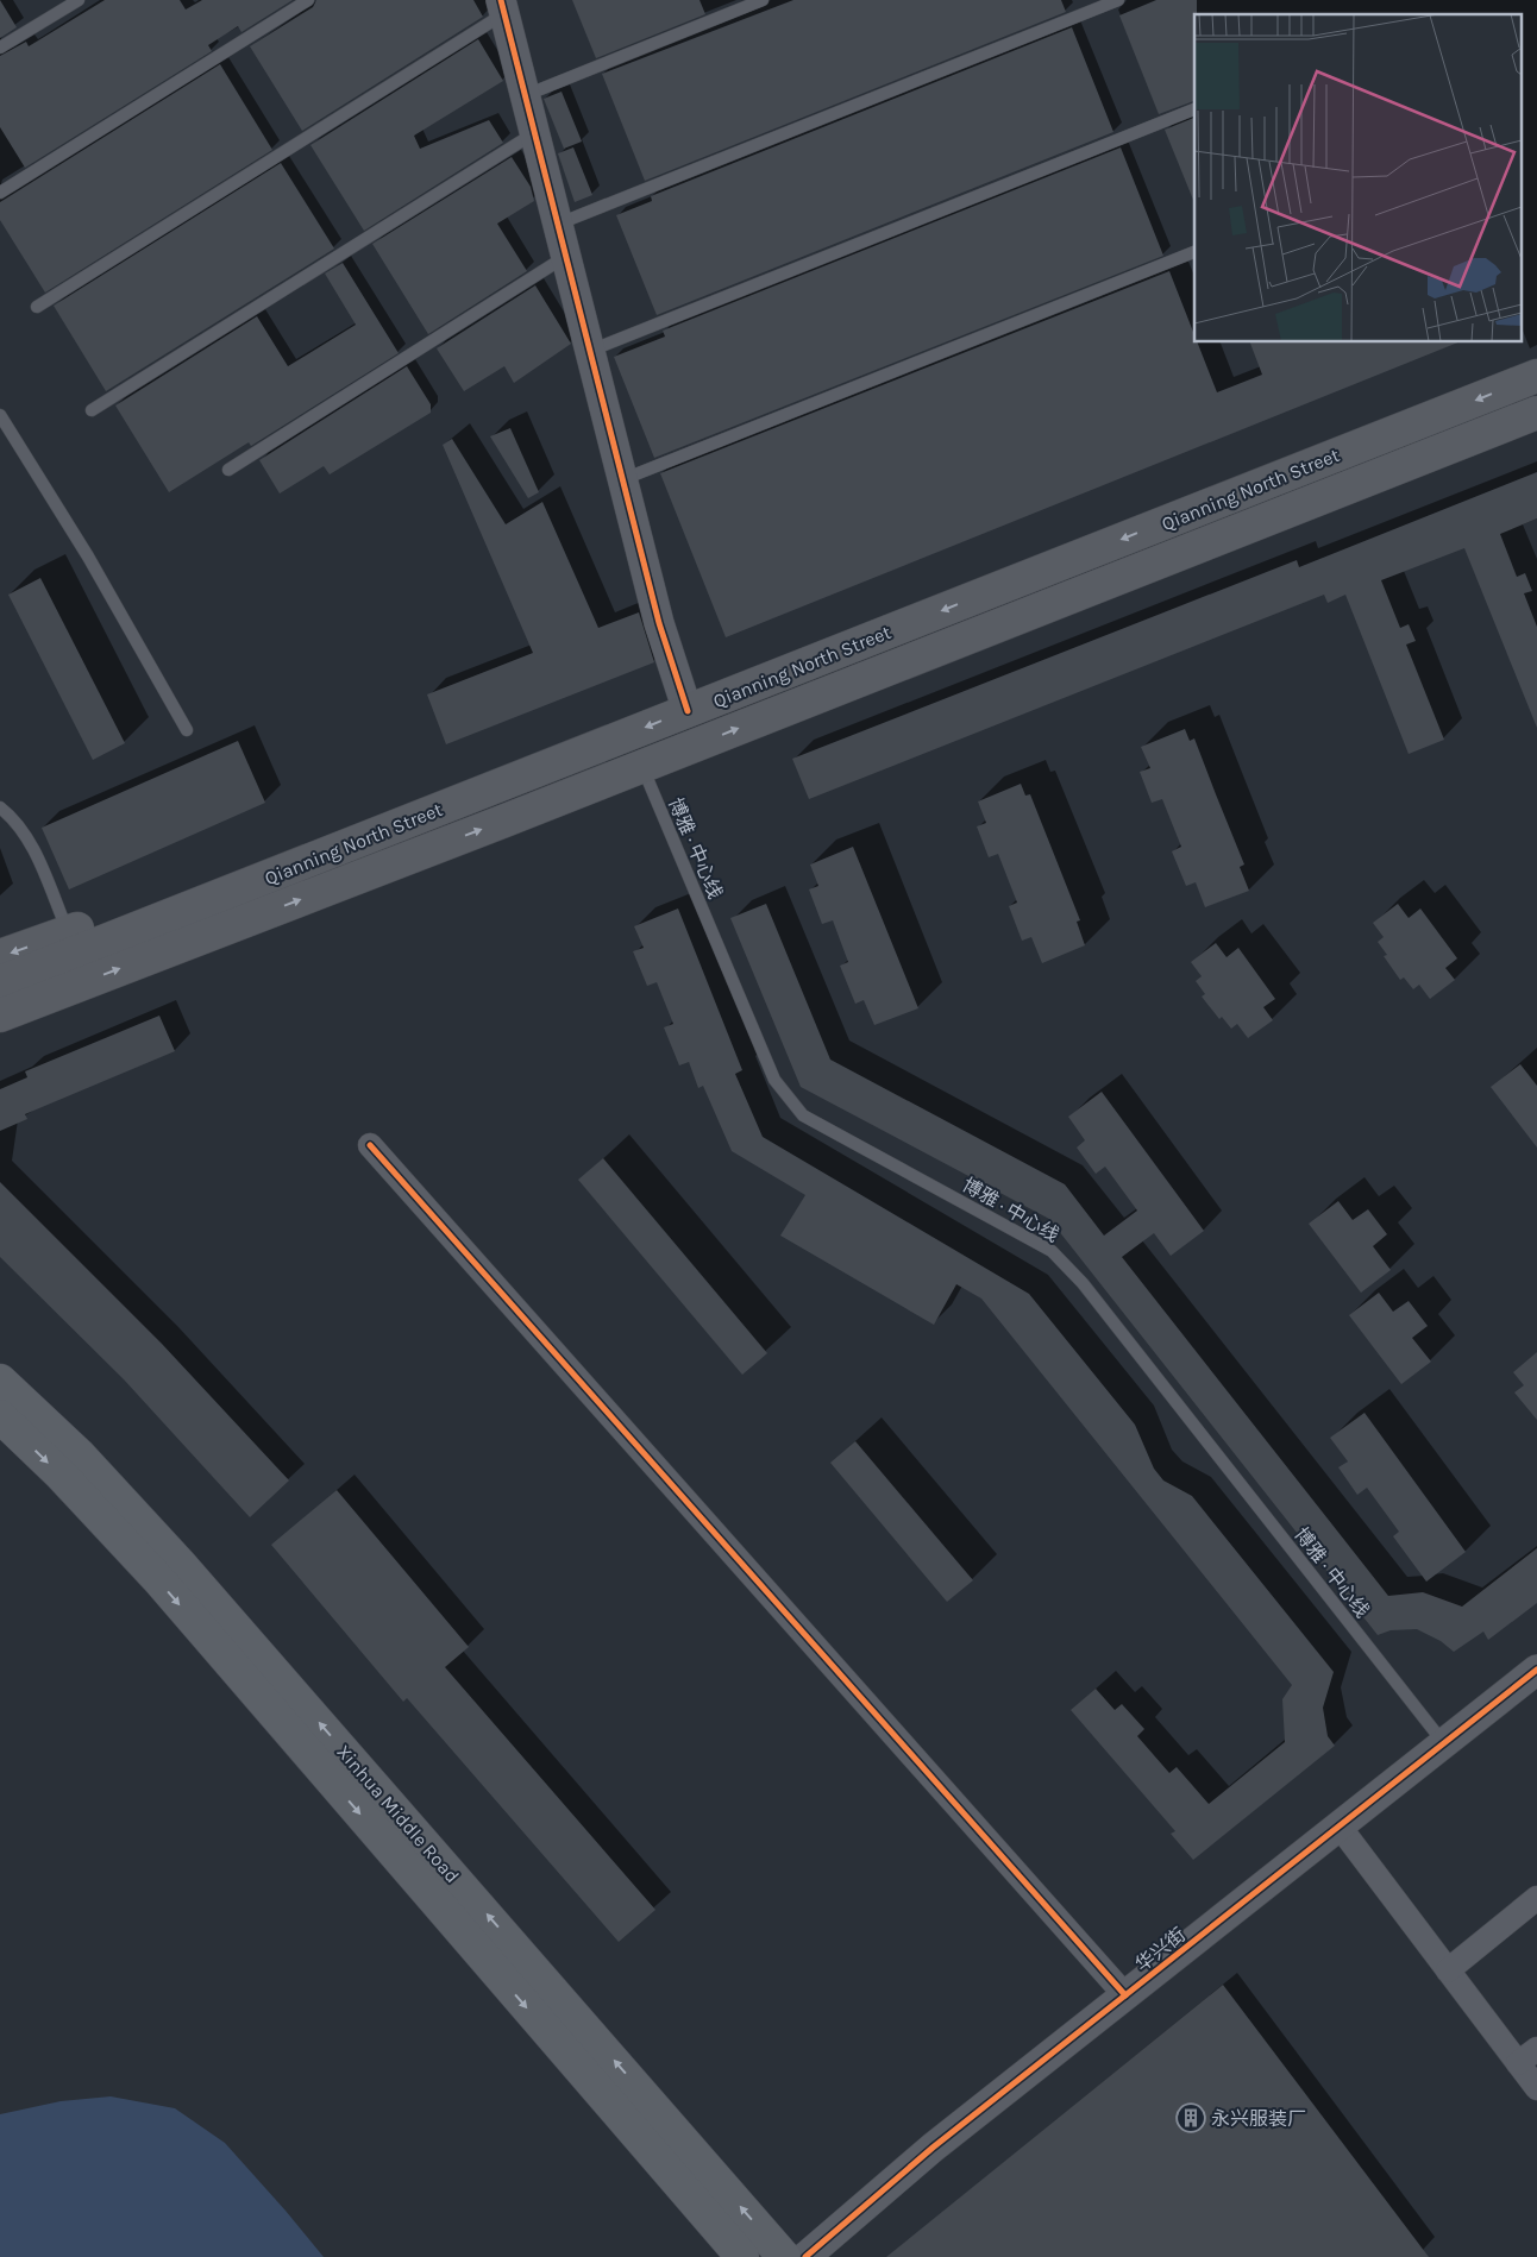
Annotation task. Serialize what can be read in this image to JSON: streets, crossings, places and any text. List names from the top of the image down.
{
  "streets": {
    "main road": ["Qianning North Street", "Xinhua Middle Road"],
    "street": ["华兴街"],
    "lane": ["博雅 · 中心线"]
  },
  "crossings": [
    ["Qianning North Street", "博雅 · 中心线"],
    ["博雅 · 中心线", "华兴街"]
  ],
  "places": {
    "building": ["永兴服装厂"]
  }
}
